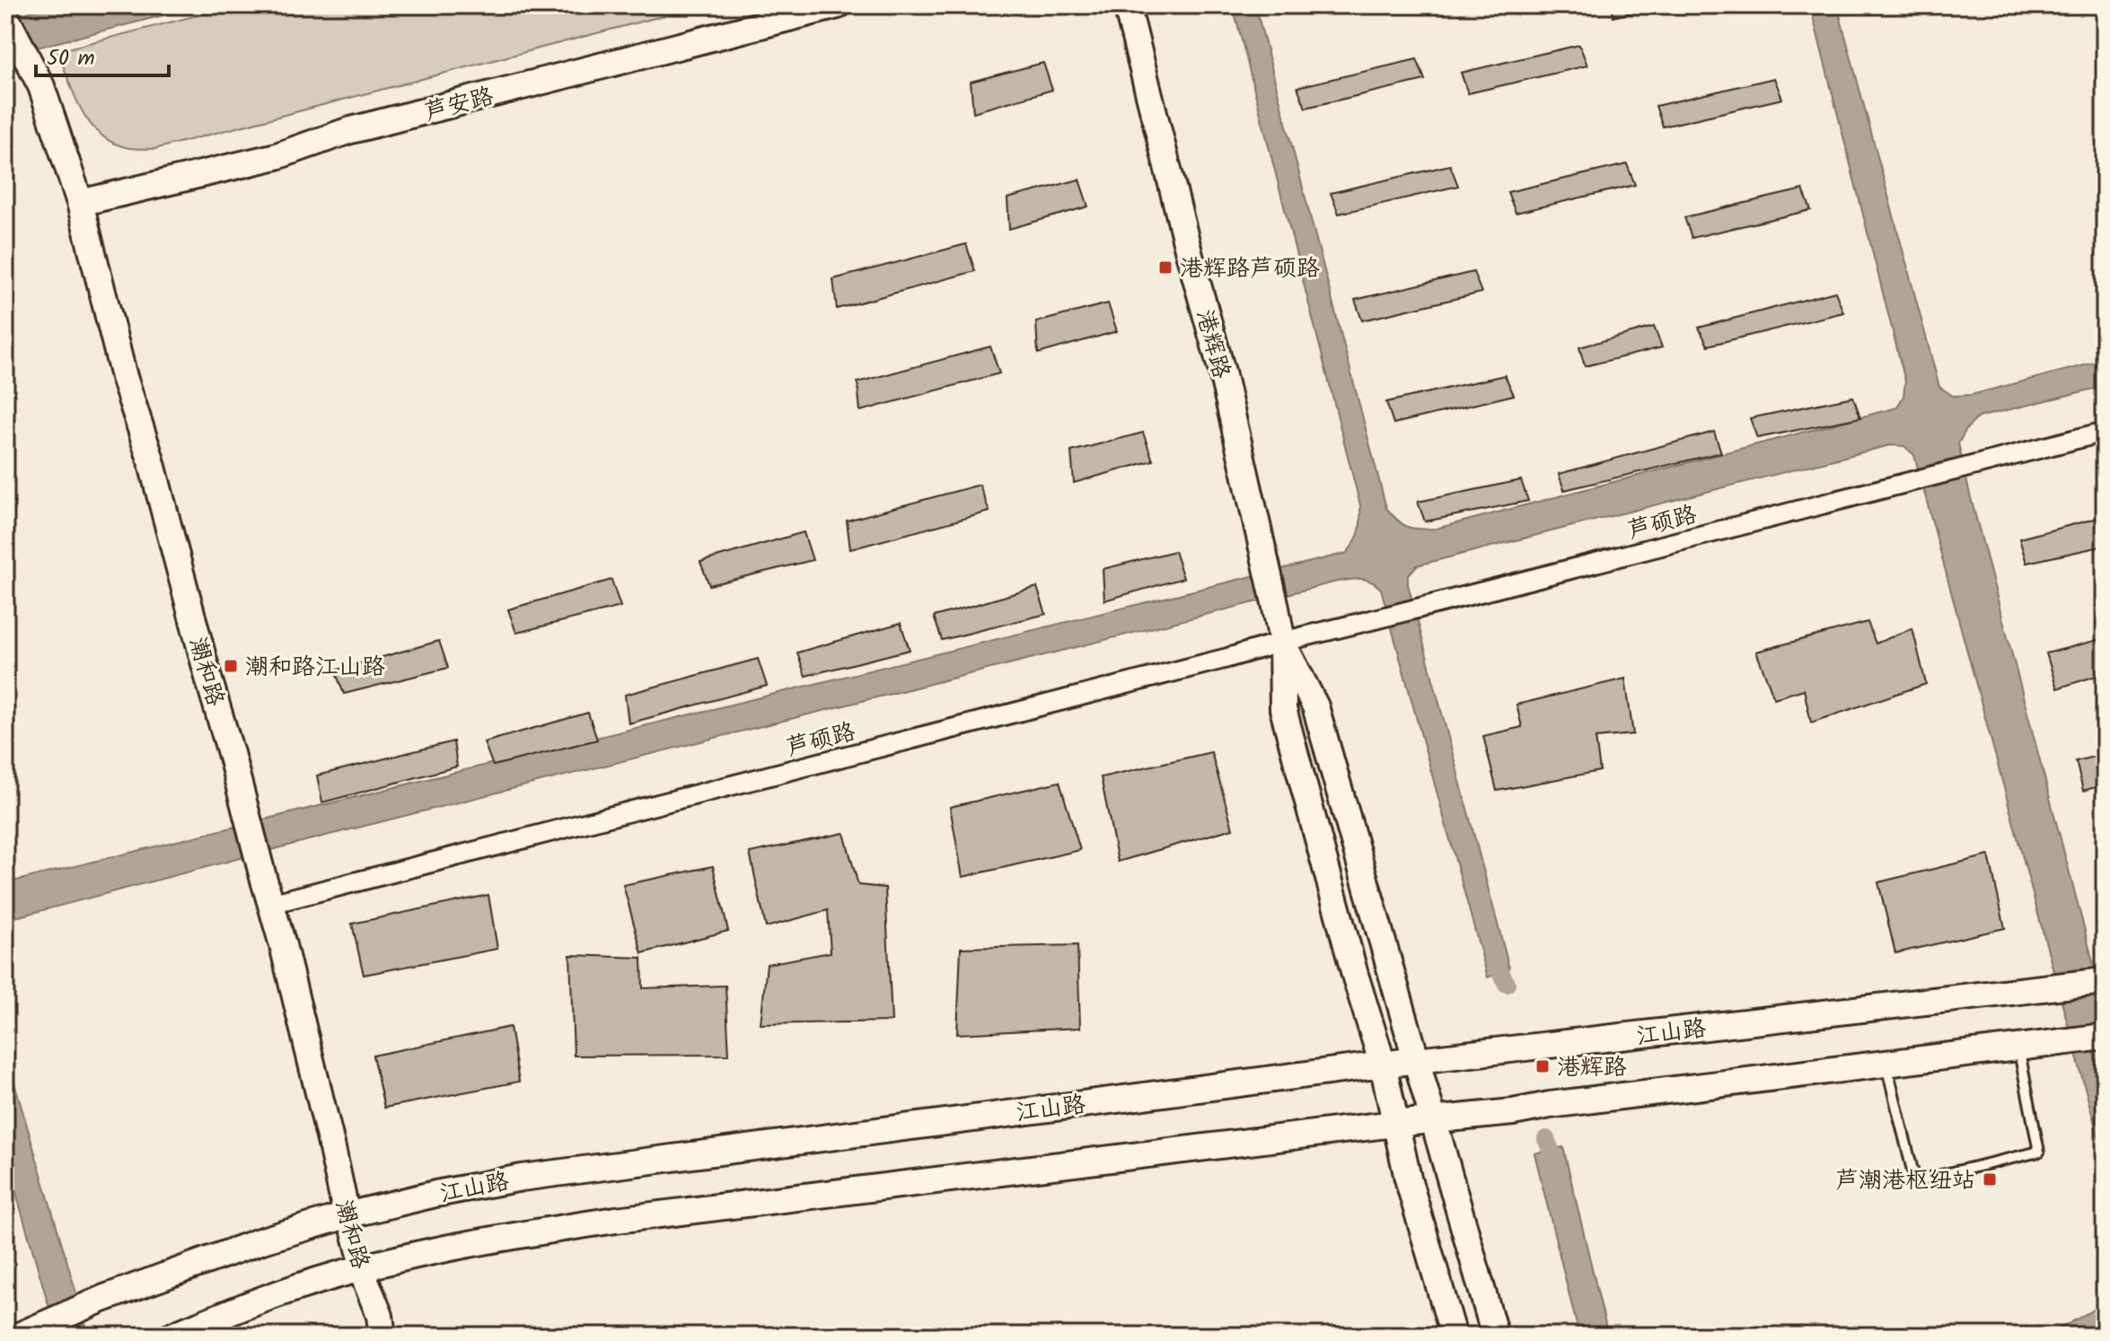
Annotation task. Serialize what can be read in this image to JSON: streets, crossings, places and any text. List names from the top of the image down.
{
  "streets": {
    "main road": [
      "芦安路",
      "港辉路",
      "潮和路",
      "江山路"
    ],
    "street": ["芦硕路"]
  },
  "crossings": [
    ["芦安路", "潮和路"],
    ["港辉路", "芦硕路"],
    ["港辉路", "江山路"],
    ["芦硕路", "潮和路"],
    ["潮和路", "江山路"]
  ],
  "places": {
    "transit": [
      "港辉路芦硕路",
      "潮和路江山路",
      "港辉路",
      "芦潮港枢纽站"
    ]
  },
  "scale_bar": "50 m"
}
